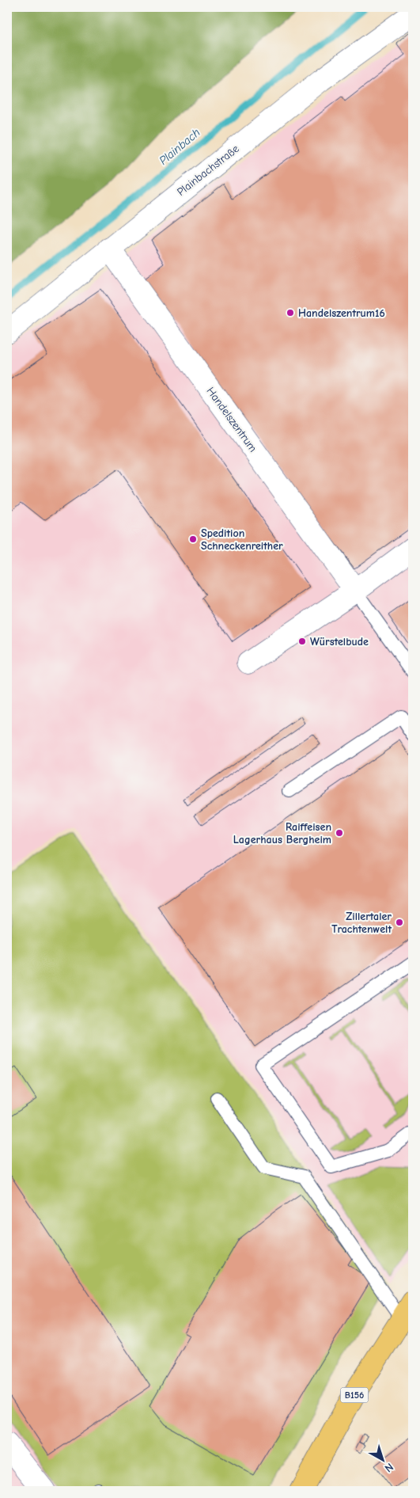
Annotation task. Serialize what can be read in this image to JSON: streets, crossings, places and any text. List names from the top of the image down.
{
  "streets": {
    "main road": ["B156"],
    "street": ["Plainbachstraße", "Handelszentrum"]
  },
  "crossings": [
    ["Plainbachstraße", "Handelszentrum"]
  ],
  "water": ["Plainbach"],
  "places": [
    "Handelszentrum16",
    "Spedition Schneckenreither",
    "Würstelbude",
    "Raiffeisen Lagerhaus Bergheim",
    "Zillertaler Trachtenwelt"
  ],
  "north": "bottom right"
}
